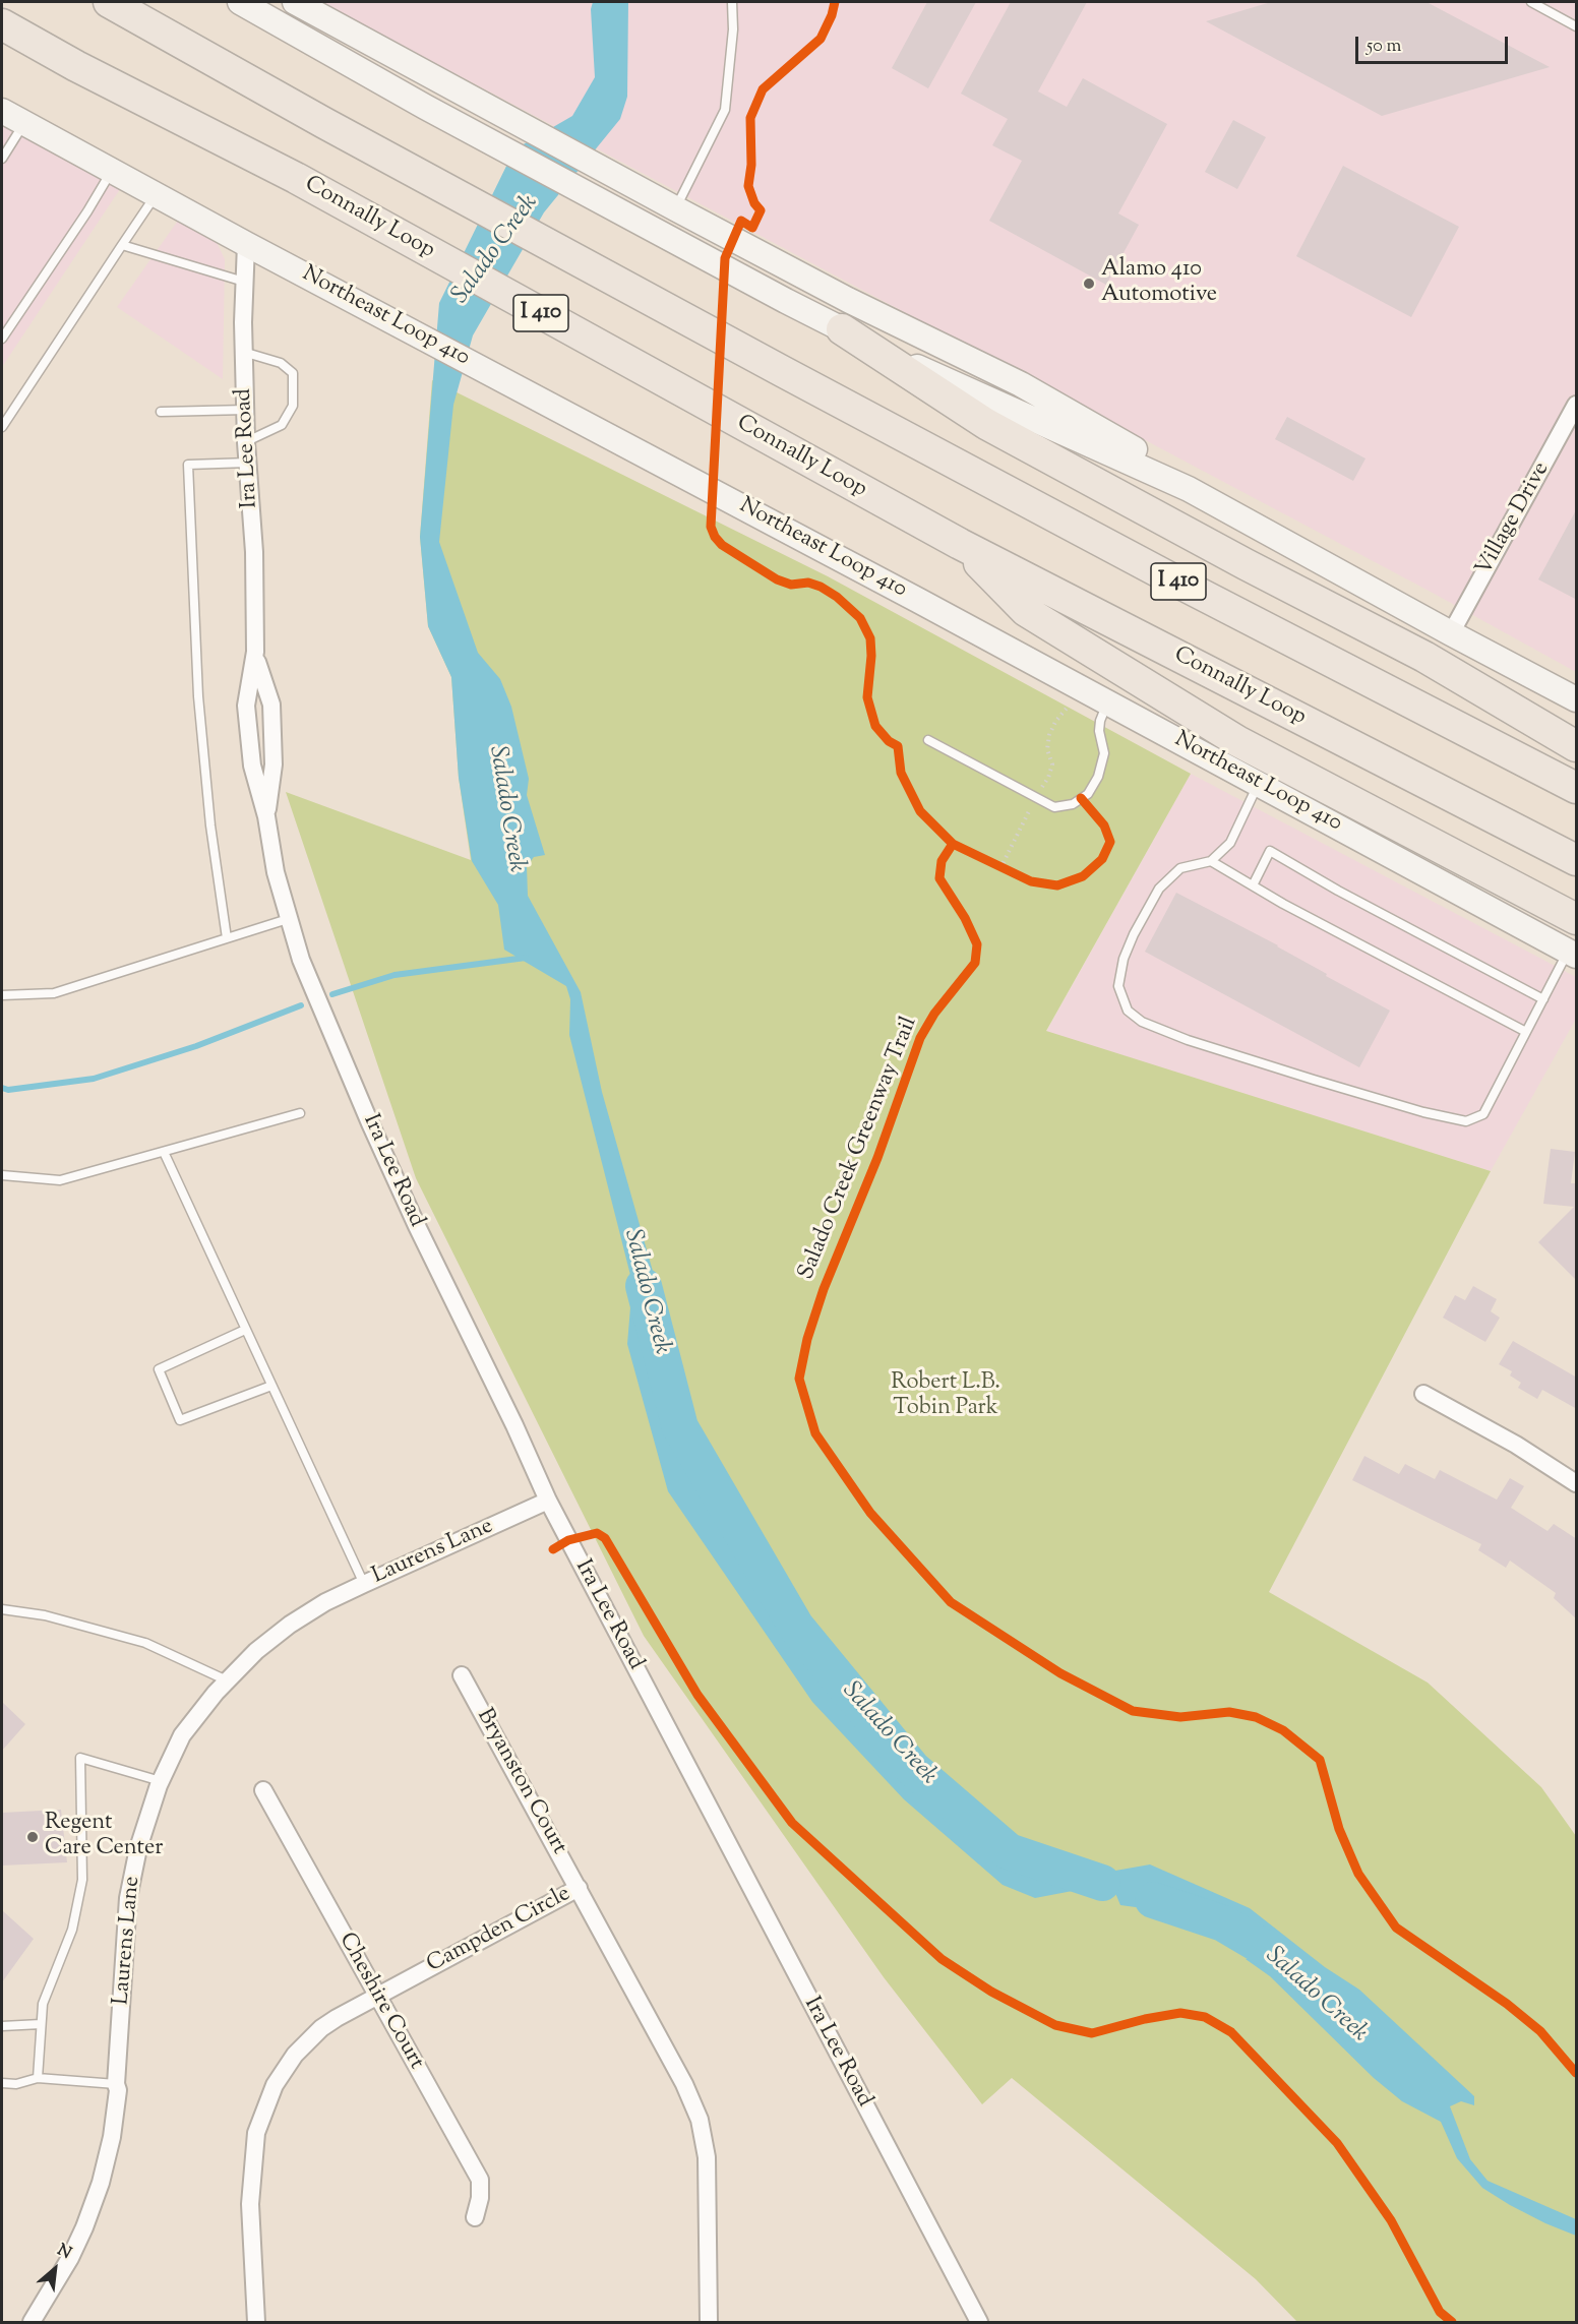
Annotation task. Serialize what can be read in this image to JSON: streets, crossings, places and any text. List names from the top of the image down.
{
  "streets": {
    "highway": ["Connally Loop", "I 410"],
    "main road": ["Northeast Loop 410"],
    "street": [
      "Ira Lee Road",
      "Village Drive",
      "Laurens Lane",
      "Bryanston Court",
      "Campden Circle",
      "Cheshire Court"
    ],
    "cycle path": ["Salado Creek Greenway Trail"]
  },
  "crossings": [
    ["Northeast Loop 410", "Ira Lee Road"],
    ["Ira Lee Road", "Laurens Lane"],
    ["Bryanston Court", "Campden Circle"],
    ["Campden Circle", "Cheshire Court"]
  ],
  "water": ["Salado Creek"],
  "parks": ["Robert L.B. Tobin Park"],
  "places": ["Alamo 410 Automotive", "Regent Care Center"],
  "scale_bar": "50 m",
  "north": "top right"
}
